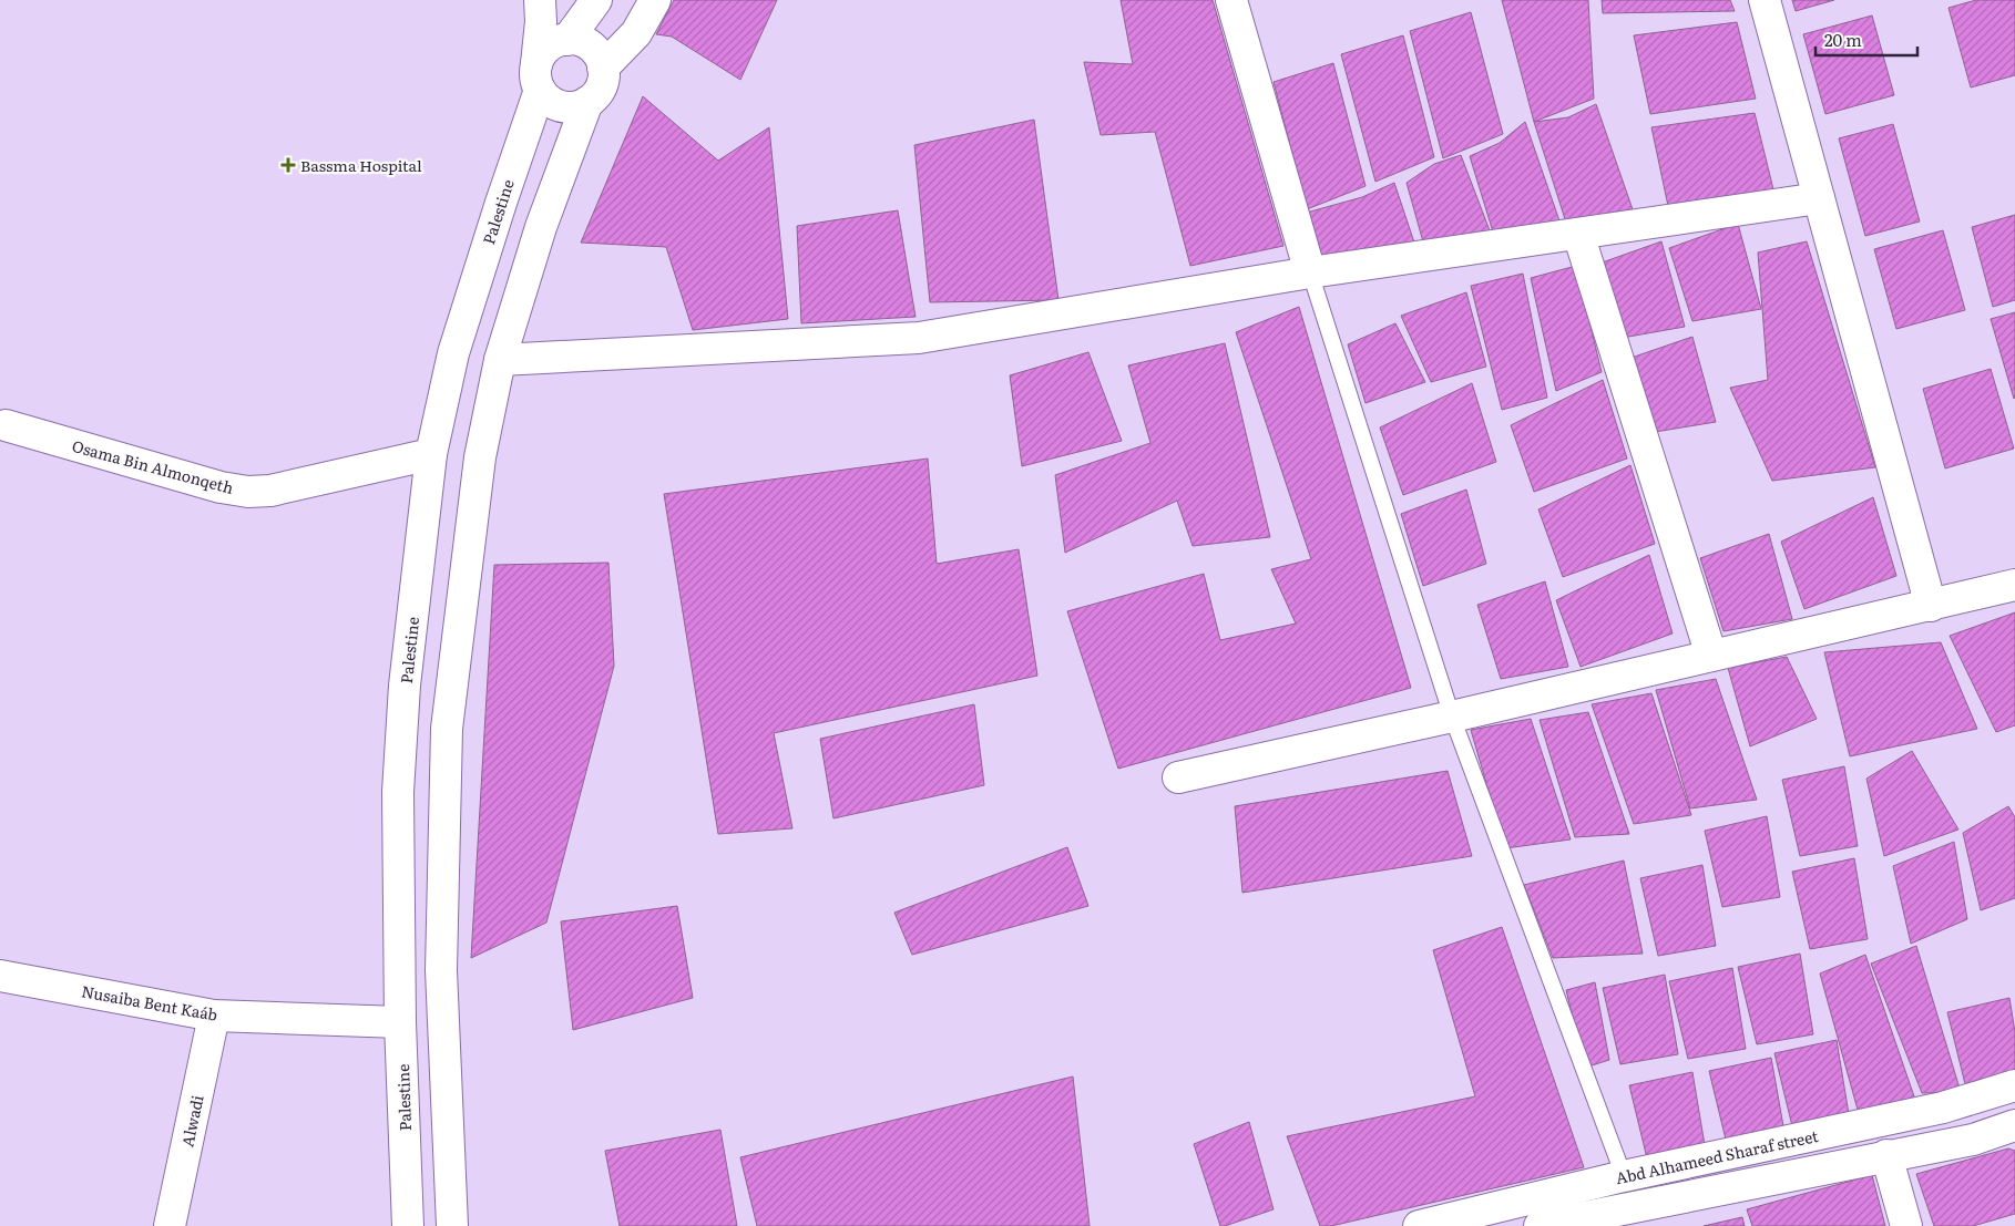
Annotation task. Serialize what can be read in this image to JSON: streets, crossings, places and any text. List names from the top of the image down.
{
  "streets": {
    "street": [
      "Palestine",
      "Osama Bin Almonqeth",
      "Nusaiba Bent Kaáb",
      "Alwadi",
      "Abd Alhameed Sharaf street"
    ]
  },
  "crossings": [
    ["Palestine", "Osama Bin Almonqeth"],
    ["Palestine", "Nusaiba Bent Kaáb"],
    ["Nusaiba Bent Kaáb", "Alwadi"]
  ],
  "places": {
    "health": ["Bassma Hospital"]
  },
  "scale_bar": "20 m"
}
